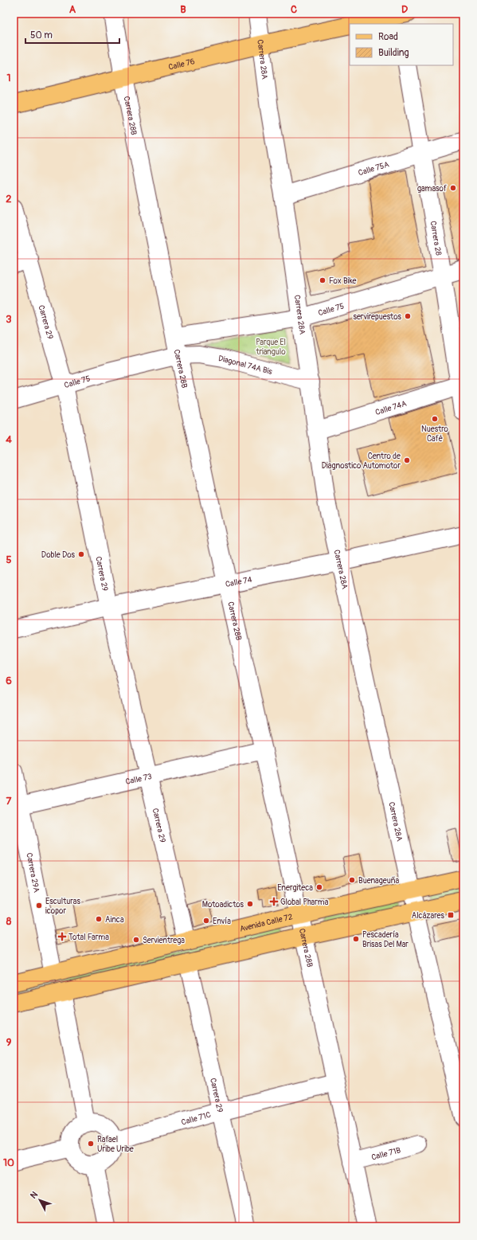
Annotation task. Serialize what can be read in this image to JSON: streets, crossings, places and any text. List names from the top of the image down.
{
  "streets": {
    "main road": ["Calle 76", "Avenida Calle 72"],
    "street": [
      "Carrera 28A",
      "Carrera 28B",
      "Calle 75A",
      "Carrera 28",
      "Calle 75",
      "Carrera 29",
      "Diagonal 74A Bis",
      "Calle 74A",
      "Calle 74",
      "Calle 73",
      "Carrera 29A",
      "Calle 71C",
      "Calle 71B"
    ]
  },
  "crossings": [
    ["Carrera 28A", "Calle 76"],
    ["Carrera 28A", "Calle 75A"],
    ["Carrera 28A", "Calle 75"],
    ["Carrera 28A", "Diagonal 74A Bis"],
    ["Carrera 28A", "Calle 74A"],
    ["Carrera 28A", "Calle 74"],
    ["Carrera 28A", "Avenida Calle 72"],
    ["Calle 76", "Carrera 28B"],
    ["Carrera 28B", "Calle 75"],
    ["Carrera 28B", "Diagonal 74A Bis"],
    ["Carrera 28B", "Calle 74"],
    ["Carrera 28B", "Calle 73"],
    ["Carrera 28B", "Avenida Calle 72"],
    ["Carrera 28B", "Calle 71C"],
    ["Carrera 28B", "Calle 71B"],
    ["Calle 75A", "Carrera 28"],
    ["Carrera 28", "Calle 75"],
    ["Carrera 28", "Calle 74A"],
    ["Calle 75", "Carrera 29"],
    ["Calle 75", "Diagonal 74A Bis"],
    ["Carrera 29", "Calle 74"],
    ["Carrera 29", "Calle 73"],
    ["Carrera 29", "Avenida Calle 72"],
    ["Carrera 29", "Calle 71C"],
    ["Calle 73", "Carrera 29A"],
    ["Carrera 29A", "Avenida Calle 72"]
  ],
  "parks": ["Parque El triangulo"],
  "places": {
    "other": [
      "gamasof",
      "Fox Bike",
      "servirepuestos",
      "Nuestro Café",
      "Centro de Diagnostico Automotor",
      "Doble Dos",
      "Buenageuña",
      "Energiteca",
      "Motoadictos",
      "Esculturas icopor",
      "Ainca",
      "Envía",
      "Pescadería Brisas Del Mar",
      "Servientrega",
      "Rafael Uribe Uribe"
    ],
    "health": ["Global Pharma", "Total Farma"],
    "transit": ["Alcázares"]
  },
  "legend": ["Road", "Building"],
  "scale_bar": "50 m",
  "north": "top left",
  "grid": {
    "columns": [
      "A",
      "B",
      "C",
      "D"
    ],
    "rows": [
      "1",
      "2",
      "3",
      "4",
      "5",
      "6",
      "7",
      "8",
      "9",
      "10"
    ]
  }
}
